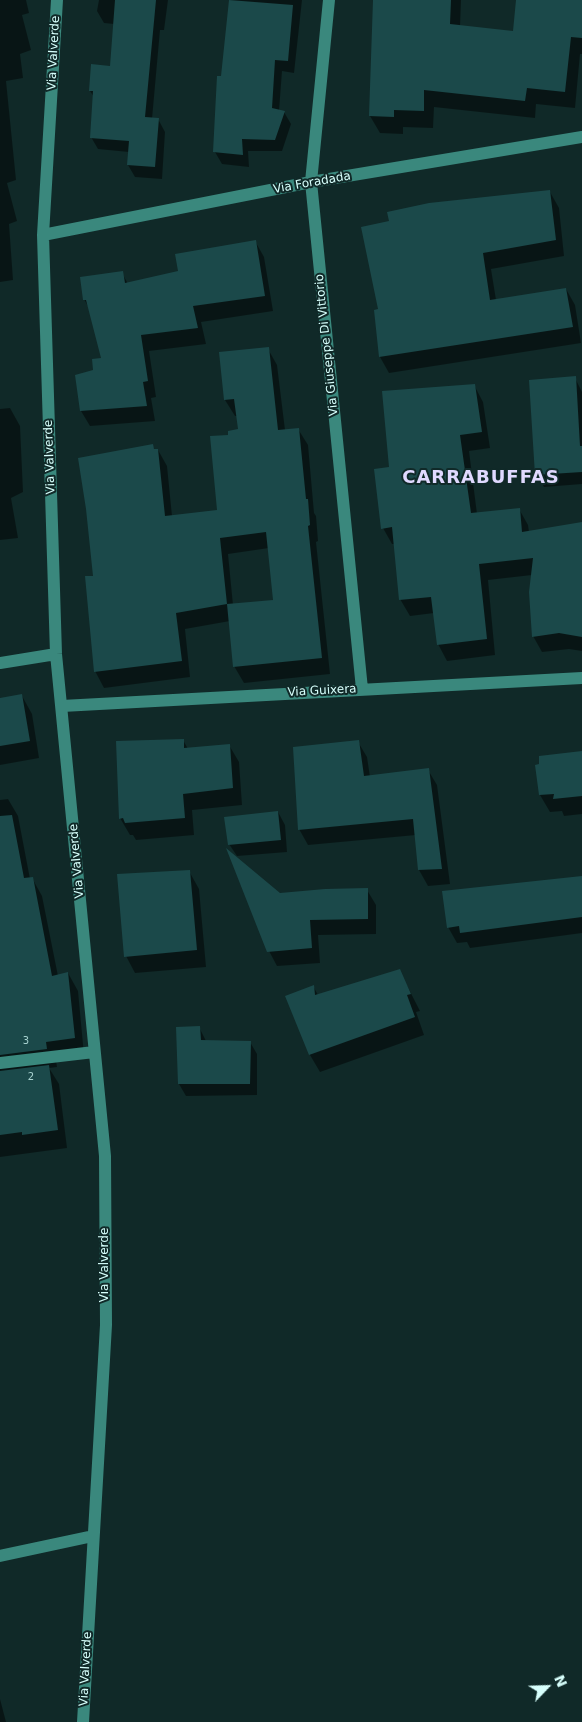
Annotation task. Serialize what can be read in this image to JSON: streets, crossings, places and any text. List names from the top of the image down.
{
  "streets": {
    "street": [
      "Via Valverde",
      "Via Foradada",
      "Via Giuseppe Di Vittorio",
      "Via Guixera"
    ]
  },
  "crossings": [
    ["Via Valverde", "Via Foradada"],
    ["Via Valverde", "Via Guixera"],
    ["Via Foradada", "Via Giuseppe Di Vittorio"],
    ["Via Giuseppe Di Vittorio", "Via Guixera"]
  ],
  "districts": ["CARRABUFFAS"],
  "house_numbers": ["3", "2"],
  "north": "top right"
}
